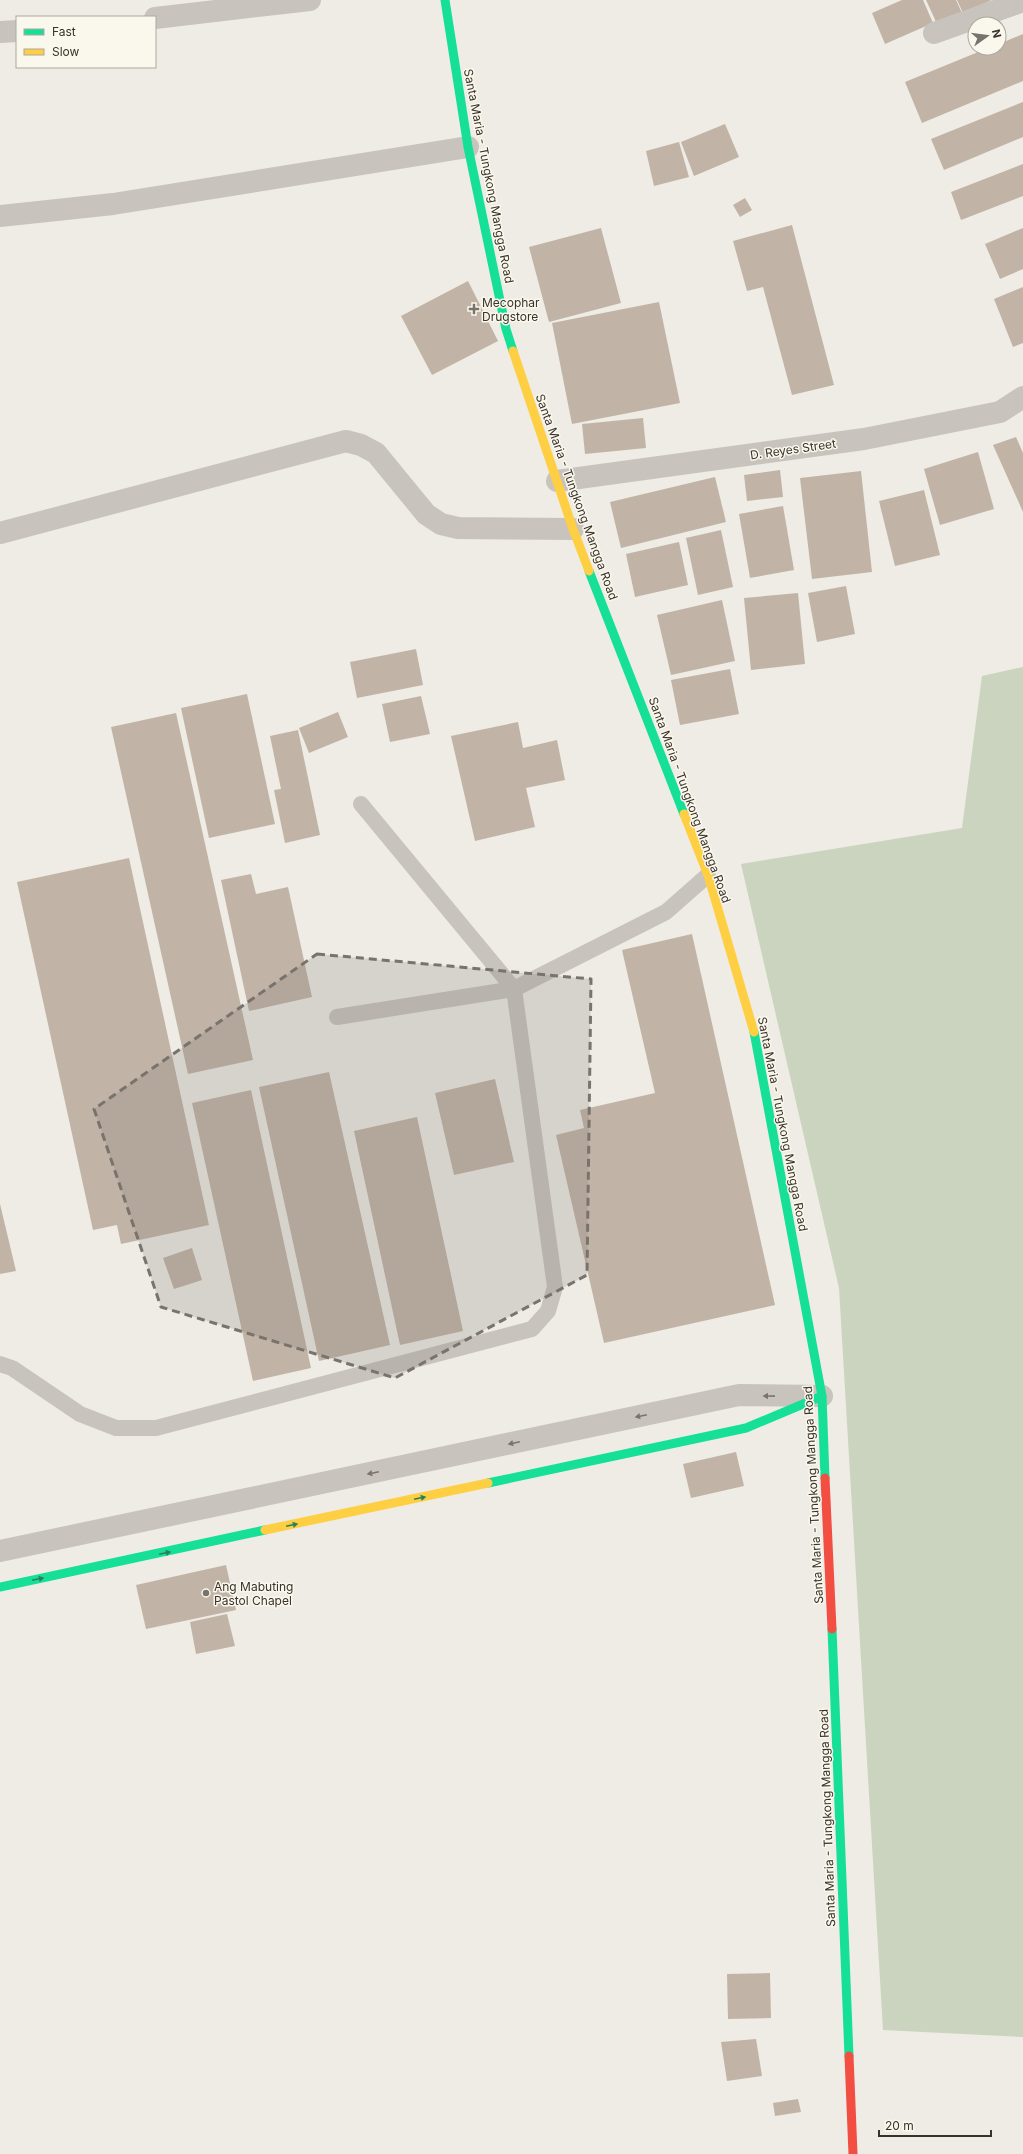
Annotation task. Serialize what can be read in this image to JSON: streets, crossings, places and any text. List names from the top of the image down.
{
  "streets": {
    "main road": ["Santa Maria - Tungkong Mangga Road"],
    "street": ["D. Reyes Street"]
  },
  "crossings": [
    ["Santa Maria - Tungkong Mangga Road", "D. Reyes Street"]
  ],
  "places": {
    "health": ["Mecophar Drugstore"],
    "other": ["Ang Mabuting Pastol Chapel"]
  },
  "legend": ["Fast", "Slow"],
  "scale_bar": "20 m",
  "north": "right"
}
